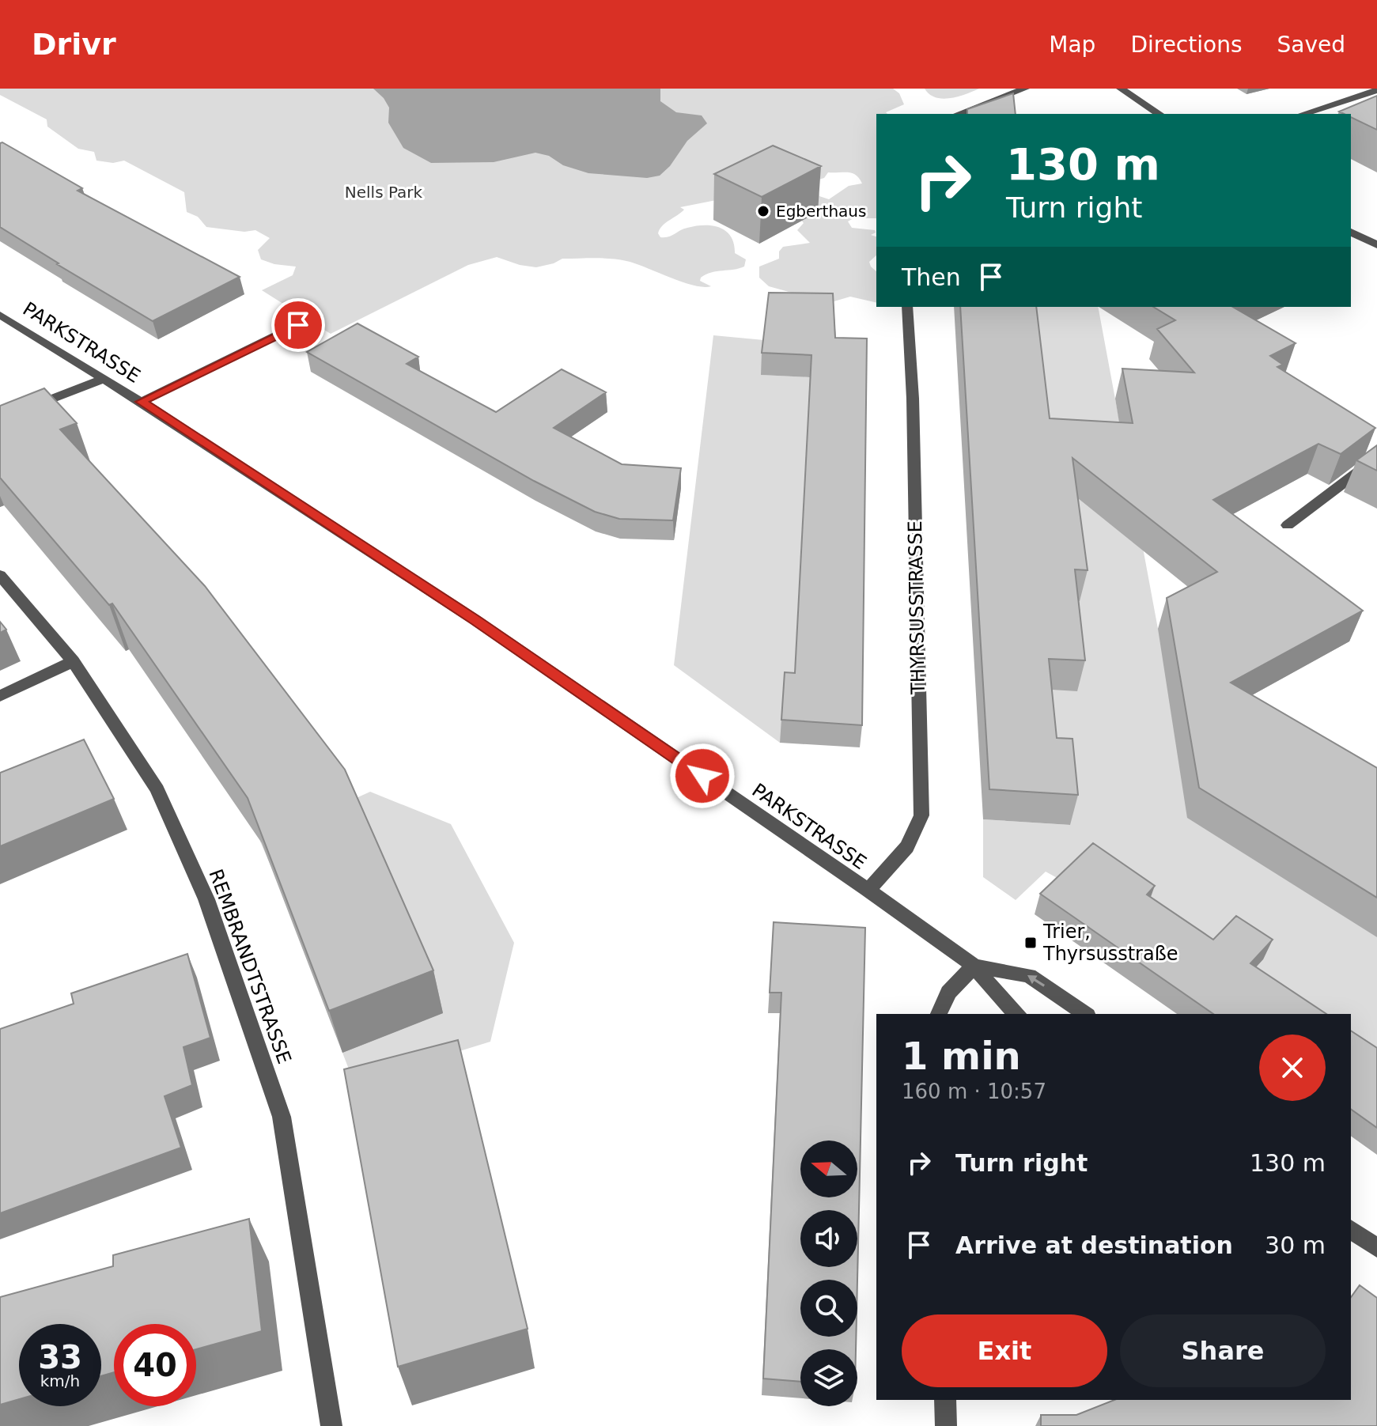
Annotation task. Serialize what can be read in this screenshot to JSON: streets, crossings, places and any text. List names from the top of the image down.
{
  "streets": {
    "street": ["PARKSTRASSE", "THYRSUSSTRASSE", "REMBRANDTSTRASSE"]
  },
  "crossings": [
    ["PARKSTRASSE", "THYRSUSSTRASSE"]
  ],
  "parks": ["Nells Park"],
  "places": {
    "other": ["Egberthaus"],
    "transit": ["Trier, Thyrsusstraße"]
  },
  "north": "left",
  "page": {
    "header": "Drivr",
    "nav": ["Map", "Directions", "Saved"],
    "turn": ["130 m", "Turn right"],
    "then": "Then",
    "heading": ["1 min", "160 m · 10:57"],
    "list": [
      {
        "name": "Turn right",
        "value": "130 m"
      },
      {
        "name": "Arrive at destination",
        "value": "30 m"
      }
    ],
    "buttons": ["Exit", "Share"],
    "speed": "33 km/h",
    "limit": "40"
  }
}
